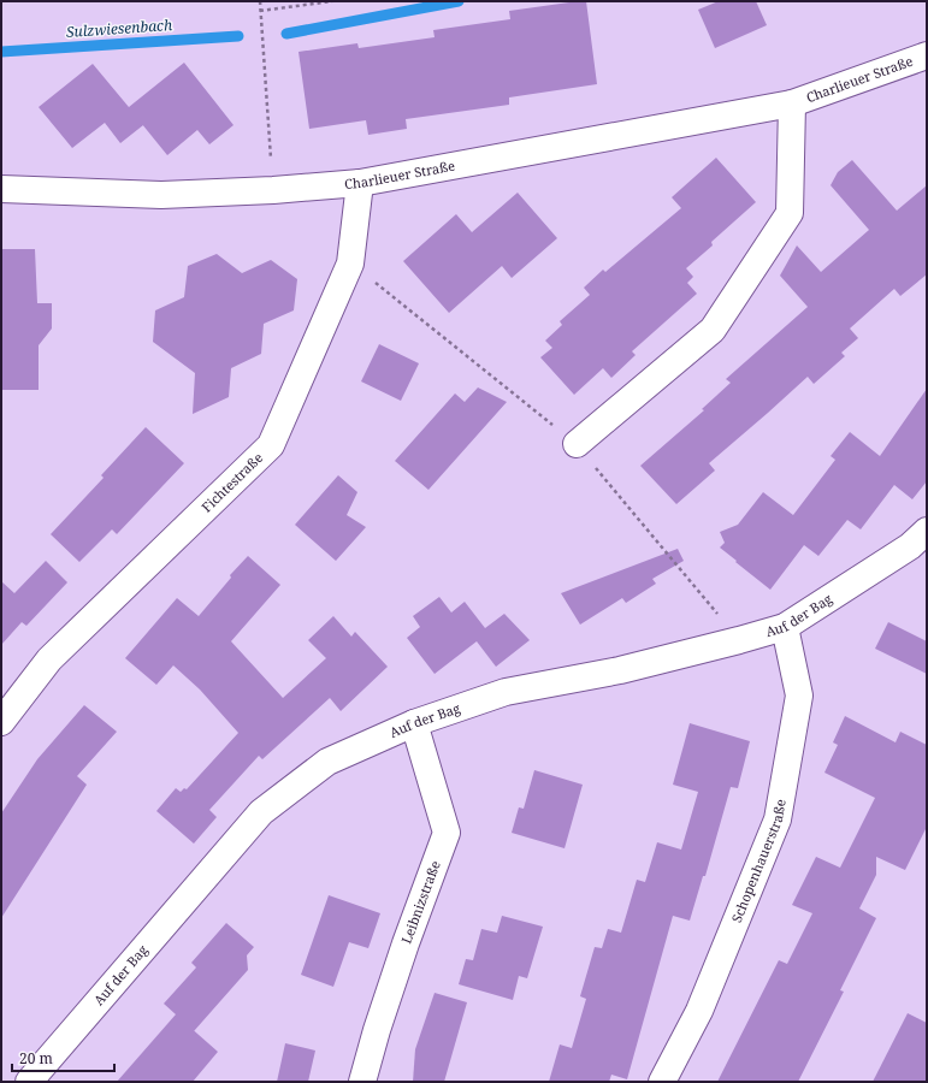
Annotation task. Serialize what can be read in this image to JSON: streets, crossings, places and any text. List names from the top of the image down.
{
  "streets": {
    "street": [
      "Charlieuer Straße",
      "Fichtestraße",
      "Auf der Bag",
      "Schopenhauerstraße",
      "Leibnizstraße"
    ]
  },
  "crossings": [
    ["Charlieuer Straße", "Fichtestraße"],
    ["Auf der Bag", "Schopenhauerstraße"],
    ["Auf der Bag", "Leibnizstraße"]
  ],
  "water": ["Sulzwiesenbach"],
  "scale_bar": "20 m"
}
